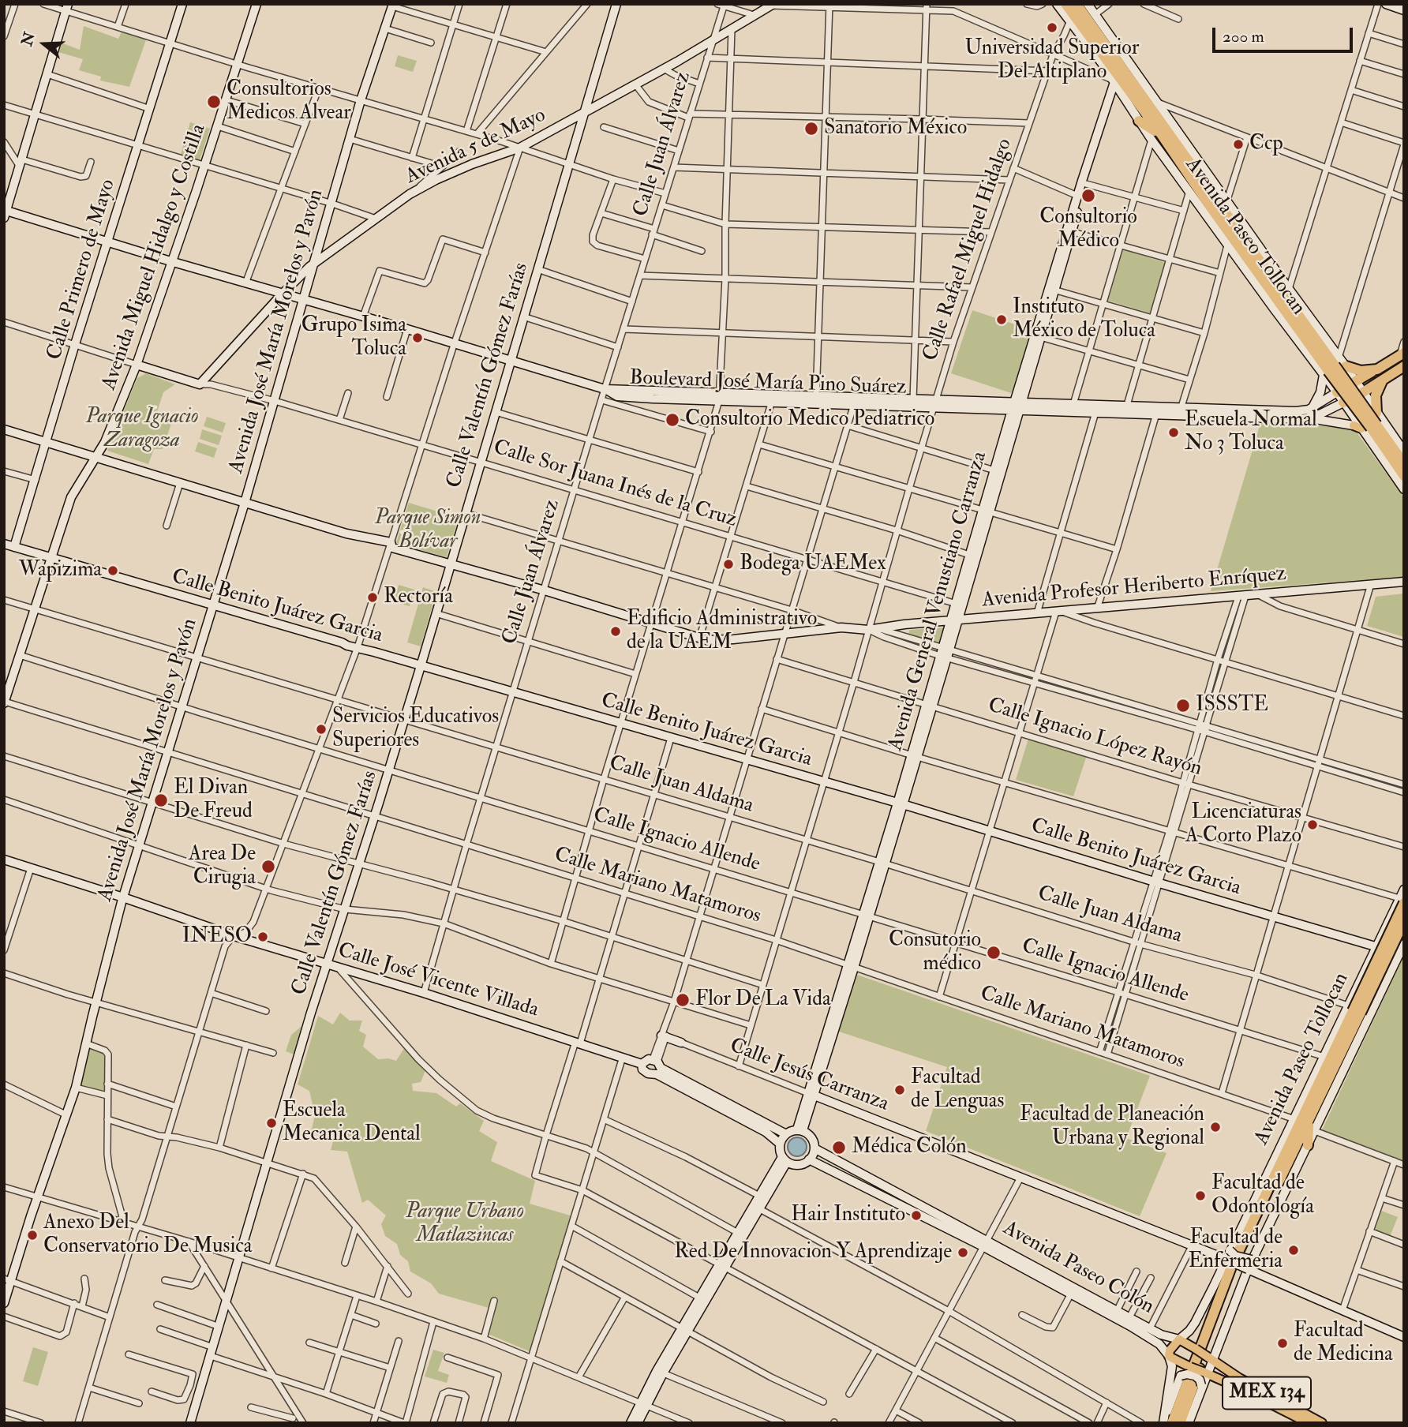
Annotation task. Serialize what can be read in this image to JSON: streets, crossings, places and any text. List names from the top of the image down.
{
  "streets": {
    "highway": ["Avenida Paseo Tollocan", "Boulevard José María Pino Suárez"],
    "main road": [
      "Avenida 5 de Mayo",
      "Avenida Miguel Hidalgo y Costilla",
      "Calle Primero de Mayo",
      "Avenida José María Morelos y Pavón",
      "Calle Valentín Gómez Farías",
      "Calle Sor Juana Inés de la Cruz",
      "Avenida Profesor Heriberto Enríquez",
      "Avenida General Venustiano Carranza",
      "Calle Benito Juárez Garcia",
      "Calle José Vicente Villada",
      "Calle Jesús Carranza",
      "Avenida Paseo Colón",
      "MEX 134"
    ],
    "street": [
      "Calle Juan Álvarez",
      "Calle Rafael Miguel Hidalgo",
      "Calle Ignacio López Rayón",
      "Calle Juan Aldama",
      "Calle Ignacio Allende",
      "Calle Mariano Matamoros"
    ]
  },
  "crossings": [
    ["Calle Juan Álvarez", "Avenida 5 de Mayo"],
    ["Calle Juan Álvarez", "Boulevard José María Pino Suárez"],
    ["Calle Juan Álvarez", "Calle Sor Juana Inés de la Cruz"],
    ["Calle Juan Álvarez", "Calle Benito Juárez Garcia"],
    ["Calle Juan Álvarez", "Calle Juan Aldama"],
    ["Calle Juan Álvarez", "Calle Ignacio Allende"],
    ["Calle Juan Álvarez", "Calle Mariano Matamoros"],
    ["Calle Juan Álvarez", "Calle José Vicente Villada"],
    ["Avenida 5 de Mayo", "Avenida José María Morelos y Pavón"],
    ["Avenida 5 de Mayo", "Calle Valentín Gómez Farías"],
    ["Avenida 5 de Mayo", "Boulevard José María Pino Suárez"],
    ["Avenida 5 de Mayo", "Calle Sor Juana Inés de la Cruz"],
    ["Avenida Paseo Tollocan", "Boulevard José María Pino Suárez"],
    ["Avenida Paseo Tollocan", "Calle Benito Juárez Garcia"],
    ["Avenida Paseo Tollocan", "Calle Juan Aldama"],
    ["Avenida Paseo Tollocan", "Calle Ignacio Allende"],
    ["Avenida Paseo Tollocan", "Calle Mariano Matamoros"],
    ["Avenida Paseo Tollocan", "Calle Jesús Carranza"],
    ["Avenida Paseo Tollocan", "Avenida Paseo Colón"],
    ["Calle Rafael Miguel Hidalgo", "Boulevard José María Pino Suárez"],
    ["Calle Rafael Miguel Hidalgo", "Calle Sor Juana Inés de la Cruz"],
    ["Calle Rafael Miguel Hidalgo", "Avenida Profesor Heriberto Enríquez"],
    ["Calle Rafael Miguel Hidalgo", "Calle Benito Juárez Garcia"],
    ["Calle Rafael Miguel Hidalgo", "Calle Ignacio López Rayón"],
    ["Calle Rafael Miguel Hidalgo", "Calle Juan Aldama"],
    ["Calle Rafael Miguel Hidalgo", "Calle Ignacio Allende"],
    ["Calle Rafael Miguel Hidalgo", "Calle Mariano Matamoros"],
    ["Calle Rafael Miguel Hidalgo", "Calle Jesús Carranza"],
    ["Avenida Miguel Hidalgo y Costilla", "Boulevard José María Pino Suárez"],
    ["Avenida Miguel Hidalgo y Costilla", "Calle Sor Juana Inés de la Cruz"],
    ["Avenida Miguel Hidalgo y Costilla", "Calle Benito Juárez Garcia"],
    ["Avenida Miguel Hidalgo y Costilla", "Calle Juan Aldama"],
    ["Avenida Miguel Hidalgo y Costilla", "Calle Ignacio Allende"],
    ["Avenida Miguel Hidalgo y Costilla", "Calle Mariano Matamoros"],
    ["Calle Primero de Mayo", "Boulevard José María Pino Suárez"],
    ["Calle Primero de Mayo", "Calle Sor Juana Inés de la Cruz"],
    ["Calle Primero de Mayo", "Calle Benito Juárez Garcia"],
    ["Avenida José María Morelos y Pavón", "Boulevard José María Pino Suárez"],
    ["Avenida José María Morelos y Pavón", "Calle Sor Juana Inés de la Cruz"],
    ["Avenida José María Morelos y Pavón", "Calle Benito Juárez Garcia"],
    ["Avenida José María Morelos y Pavón", "Calle Juan Aldama"],
    ["Avenida José María Morelos y Pavón", "Calle Ignacio Allende"],
    ["Avenida José María Morelos y Pavón", "Calle Mariano Matamoros"],
    ["Avenida José María Morelos y Pavón", "Calle José Vicente Villada"],
    ["Calle Valentín Gómez Farías", "Boulevard José María Pino Suárez"],
    ["Calle Valentín Gómez Farías", "Calle Sor Juana Inés de la Cruz"],
    ["Calle Valentín Gómez Farías", "Calle Benito Juárez Garcia"],
    ["Calle Valentín Gómez Farías", "Calle Juan Aldama"],
    ["Calle Valentín Gómez Farías", "Calle Ignacio Allende"],
    ["Calle Valentín Gómez Farías", "Calle Mariano Matamoros"],
    ["Calle Valentín Gómez Farías", "Calle José Vicente Villada"],
    ["Boulevard José María Pino Suárez", "Avenida General Venustiano Carranza"],
    ["Calle Sor Juana Inés de la Cruz", "Avenida General Venustiano Carranza"],
    ["Avenida Profesor Heriberto Enríquez", "Avenida General Venustiano Carranza"],
    ["Avenida General Venustiano Carranza", "Calle Benito Juárez Garcia"],
    ["Avenida General Venustiano Carranza", "Calle Ignacio López Rayón"],
    ["Avenida General Venustiano Carranza", "Calle Juan Aldama"],
    ["Avenida General Venustiano Carranza", "Calle Ignacio Allende"],
    ["Avenida General Venustiano Carranza", "Calle Mariano Matamoros"],
    ["Avenida General Venustiano Carranza", "Calle Jesús Carranza"],
    ["Avenida General Venustiano Carranza", "Avenida Paseo Colón"]
  ],
  "parks": ["Parque Ignacio Zaragoza", "Parque Simon Bolívar", "Parque Urbano Matlazincas"],
  "places": [
    "Universidad Superior Del Altiplano",
    "Consultorios Medicos Alvear",
    "Sanatorio México",
    "Ccp",
    "Consultorio Médico",
    "Instituto México de Toluca",
    "Grupo Isima Toluca",
    "Consultorio Medico Pediatrico",
    "Escuela Normal No 3 Toluca",
    "Bodega UAEMex",
    "Wapizima",
    "Rectoría",
    "Edificio Administrativo de la UAEM",
    "ISSSTE",
    "Servicios Educativos Superiores",
    "El Divan De Freud",
    "Licenciaturas A Corto Plazo",
    "Area De Cirugia",
    "INESO",
    "Consutorio médico",
    "Flor De La Vida",
    "Facultad de Lenguas",
    "Escuela Mecanica Dental",
    "Facultad de Planeación Urbana y Regional",
    "Médica Colón",
    "Facultad de Odontología",
    "Hair Instituto",
    "Anexo Del Conservatorio De Musica",
    "Facultad de Enfermeria",
    "Red De Innovacion Y Aprendizaje",
    "Facultad de Medicina"
  ],
  "scale_bar": "200 m",
  "north": "left"
}
